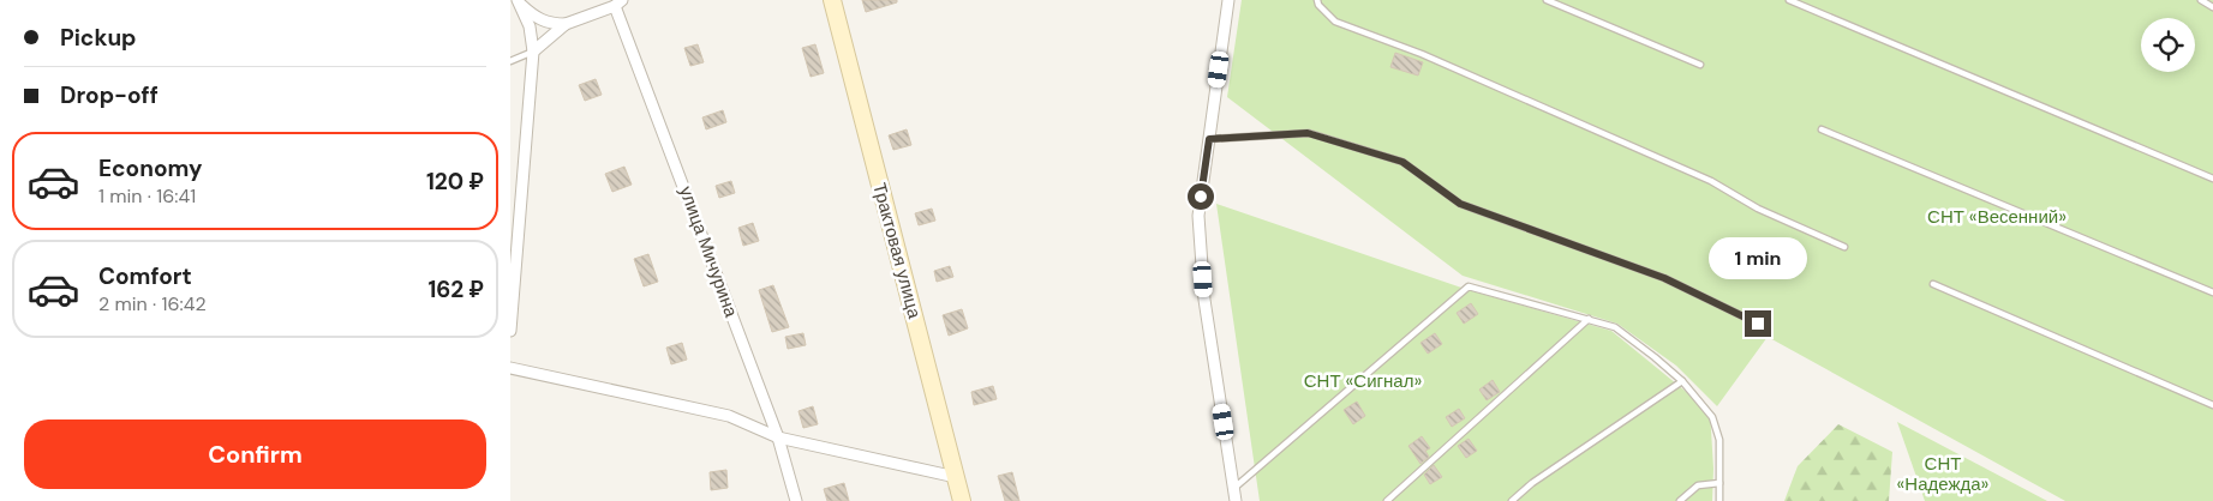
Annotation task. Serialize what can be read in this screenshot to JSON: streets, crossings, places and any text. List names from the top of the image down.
{
  "streets": {
    "main road": ["Трактовая улица"],
    "street": ["улица Мичурина"]
  },
  "parks": ["СНТ «Весенний»", "СНТ «Сигнал»", "СНТ «Надежда»"],
  "page": {
    "banner": ["Pickup", "Drop-off"],
    "list": [
      {
        "name": "Economy",
        "note": "1 min · 16:41",
        "value": "120 ₽"
      },
      {
        "name": "Comfort",
        "note": "2 min · 16:42",
        "value": "162 ₽"
      }
    ],
    "bubble": "1 min",
    "buttons": "Confirm"
  }
}
